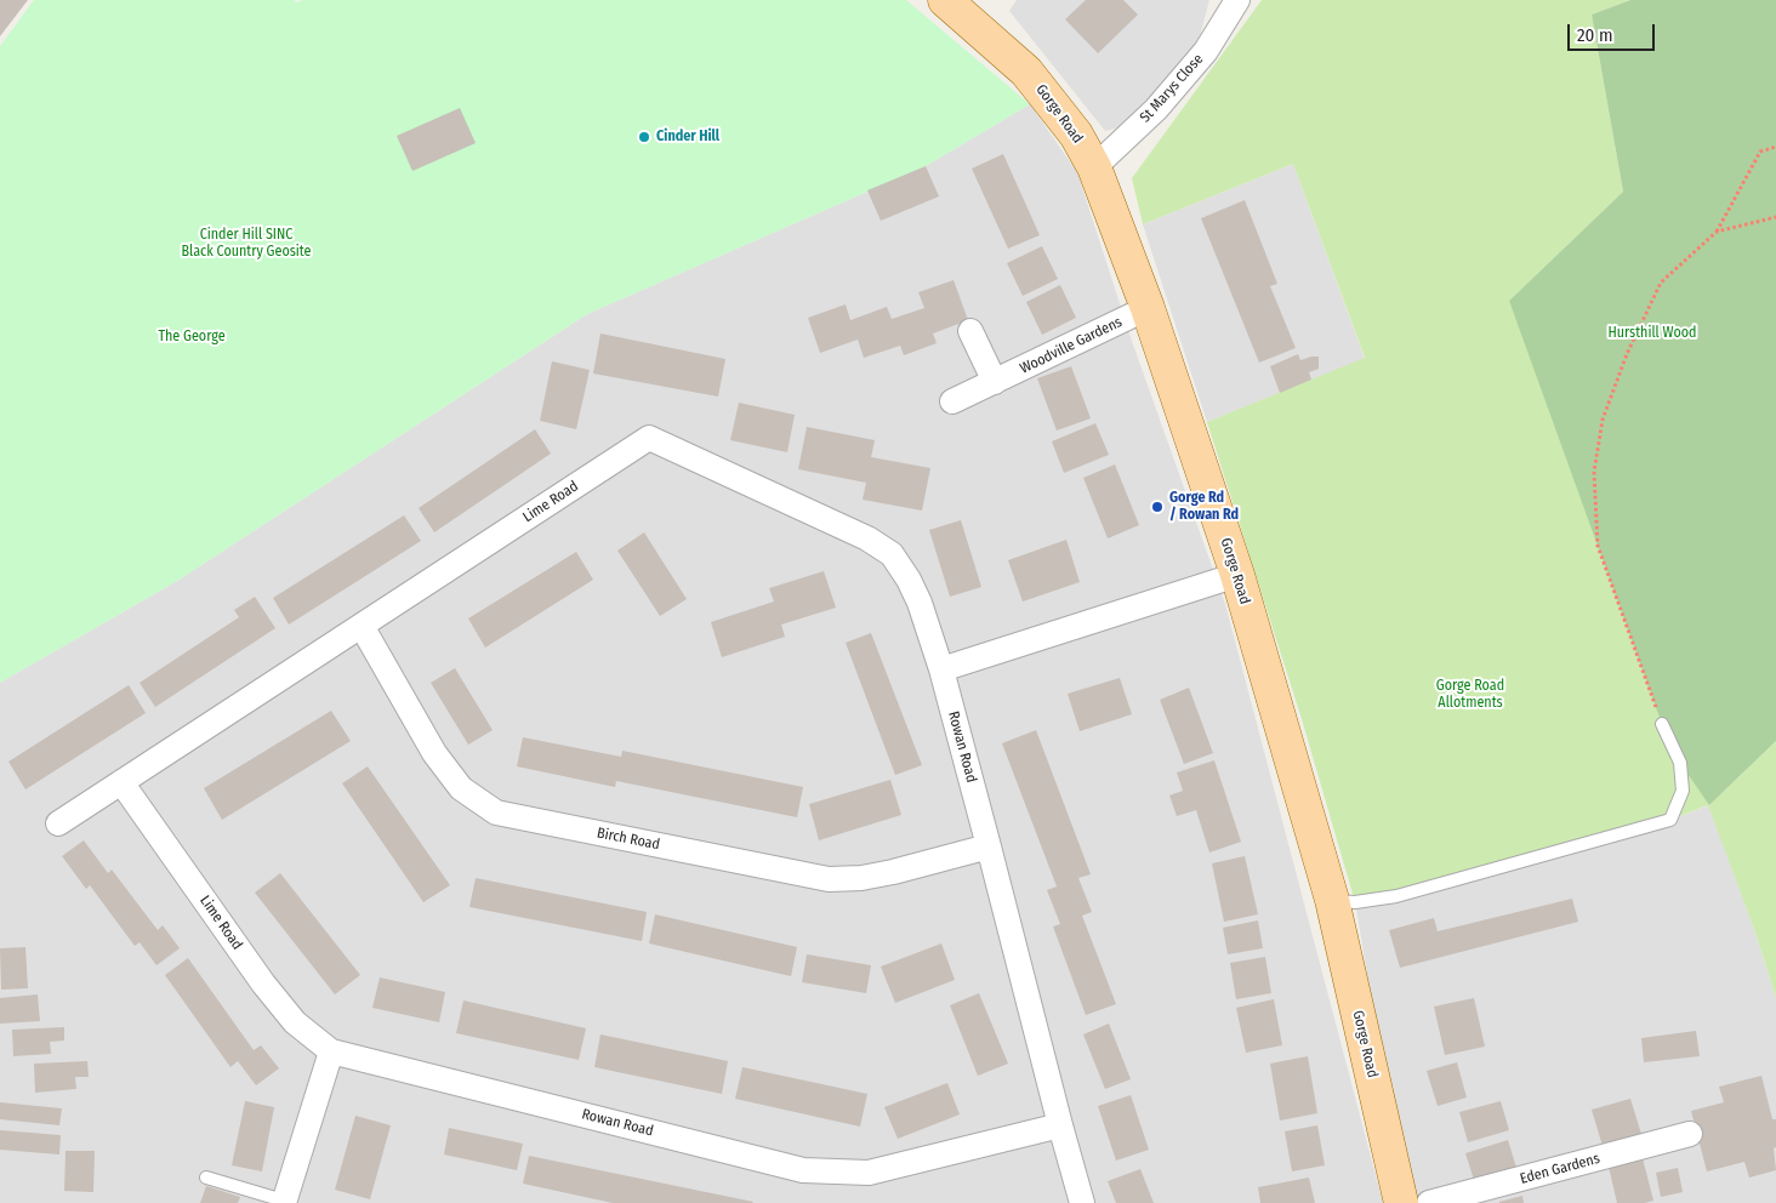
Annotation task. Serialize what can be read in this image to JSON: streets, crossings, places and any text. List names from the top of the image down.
{
  "streets": {
    "main road": ["Gorge Road"],
    "street": [
      "St Marys Close",
      "Woodville Gardens",
      "Lime Road",
      "Rowan Road",
      "Birch Road",
      "Eden Gardens"
    ]
  },
  "crossings": [
    ["St Marys Close", "Gorge Road"],
    ["Gorge Road", "Woodville Gardens"],
    ["Lime Road", "Rowan Road"],
    ["Lime Road", "Birch Road"],
    ["Rowan Road", "Birch Road"]
  ],
  "parks": [
    "Cinder Hill SINC Black Country Geosite",
    "Hursthill Wood",
    "The George",
    "Gorge Road Allotments"
  ],
  "places": ["Cinder Hill", "Gorge Rd / Rowan Rd"],
  "scale_bar": "20 m"
}
